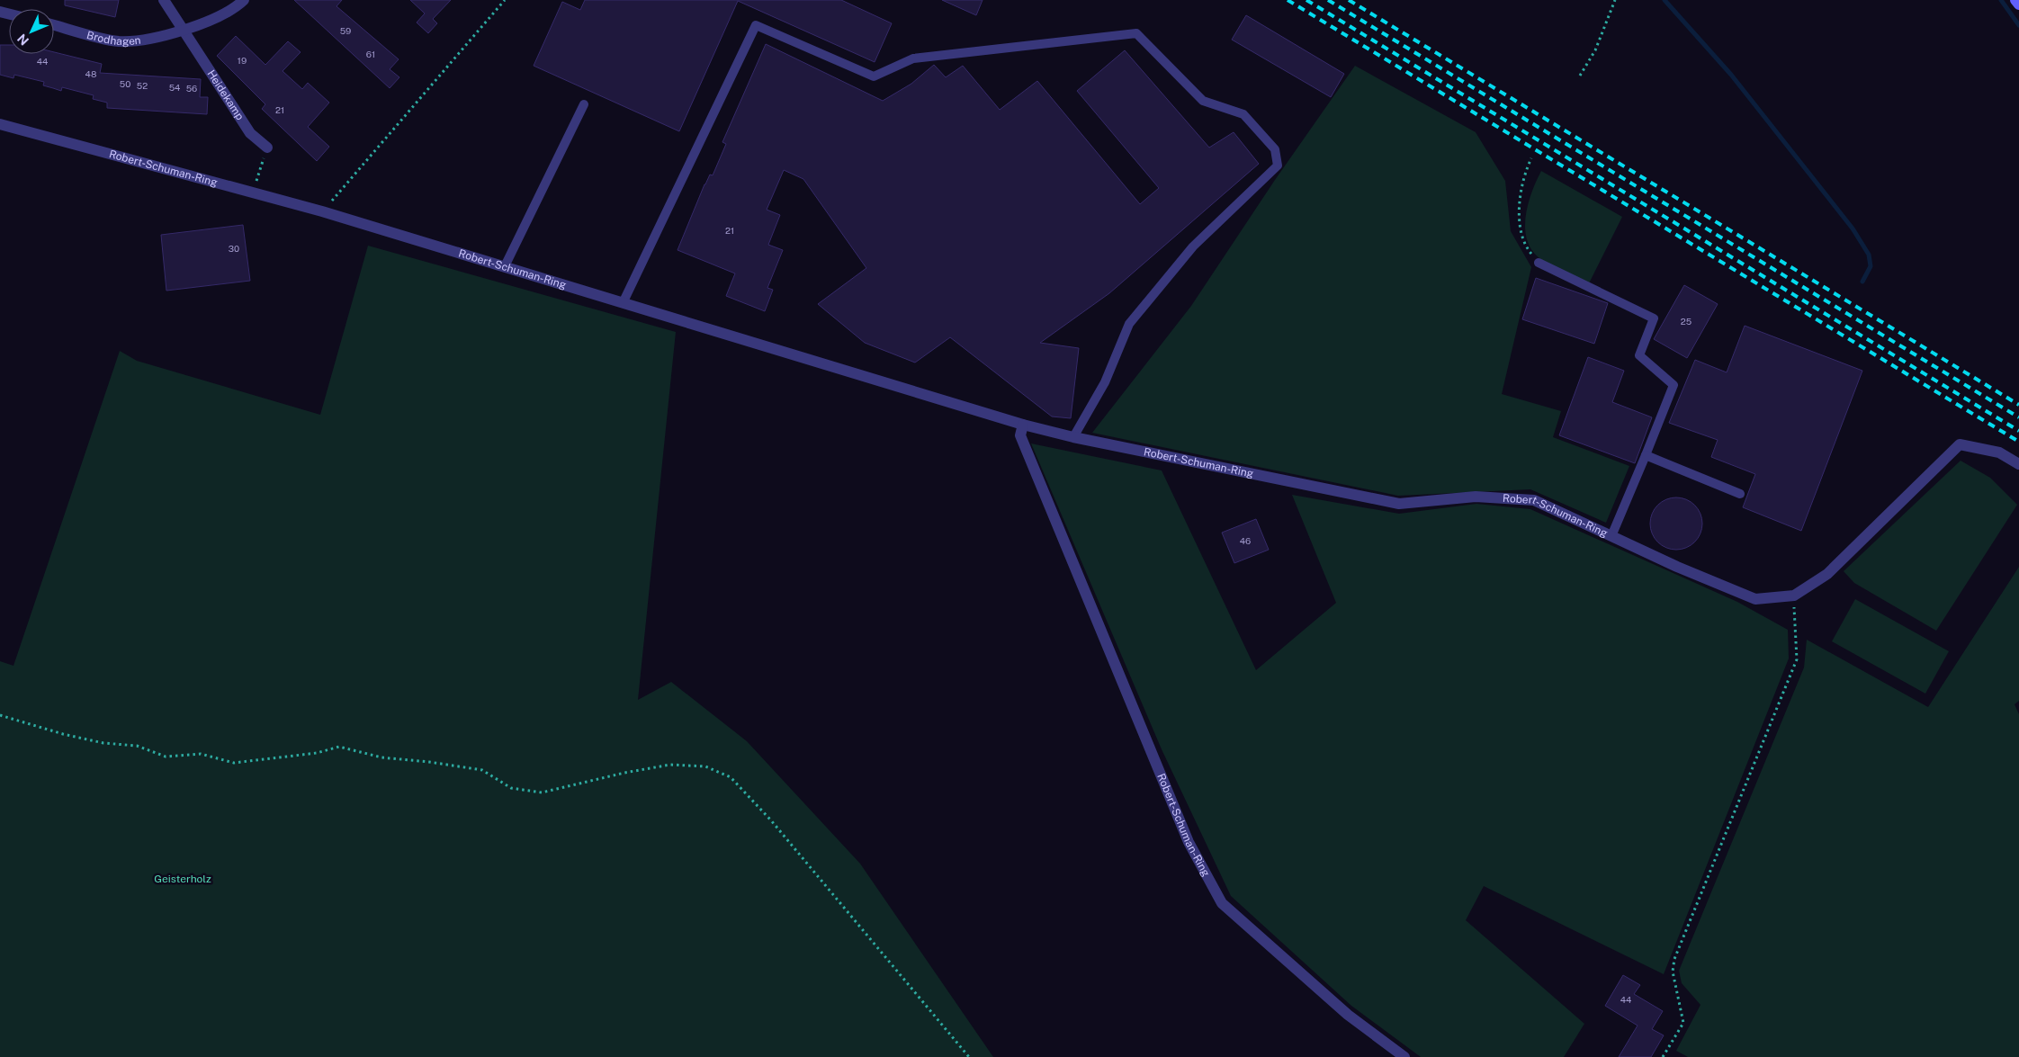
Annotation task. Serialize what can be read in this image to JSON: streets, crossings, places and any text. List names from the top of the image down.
{
  "streets": {
    "street": ["Brodhagen", "Heidekamp", "Robert-Schuman-Ring"]
  },
  "crossings": [
    ["Brodhagen", "Heidekamp"]
  ],
  "parks": ["Geisterholz"],
  "house_numbers": [
    "59",
    "61",
    "19",
    "44",
    "48",
    "50",
    "52",
    "54",
    "56",
    "21",
    "21",
    "30",
    "25",
    "46",
    "44"
  ],
  "north": "bottom left"
}
